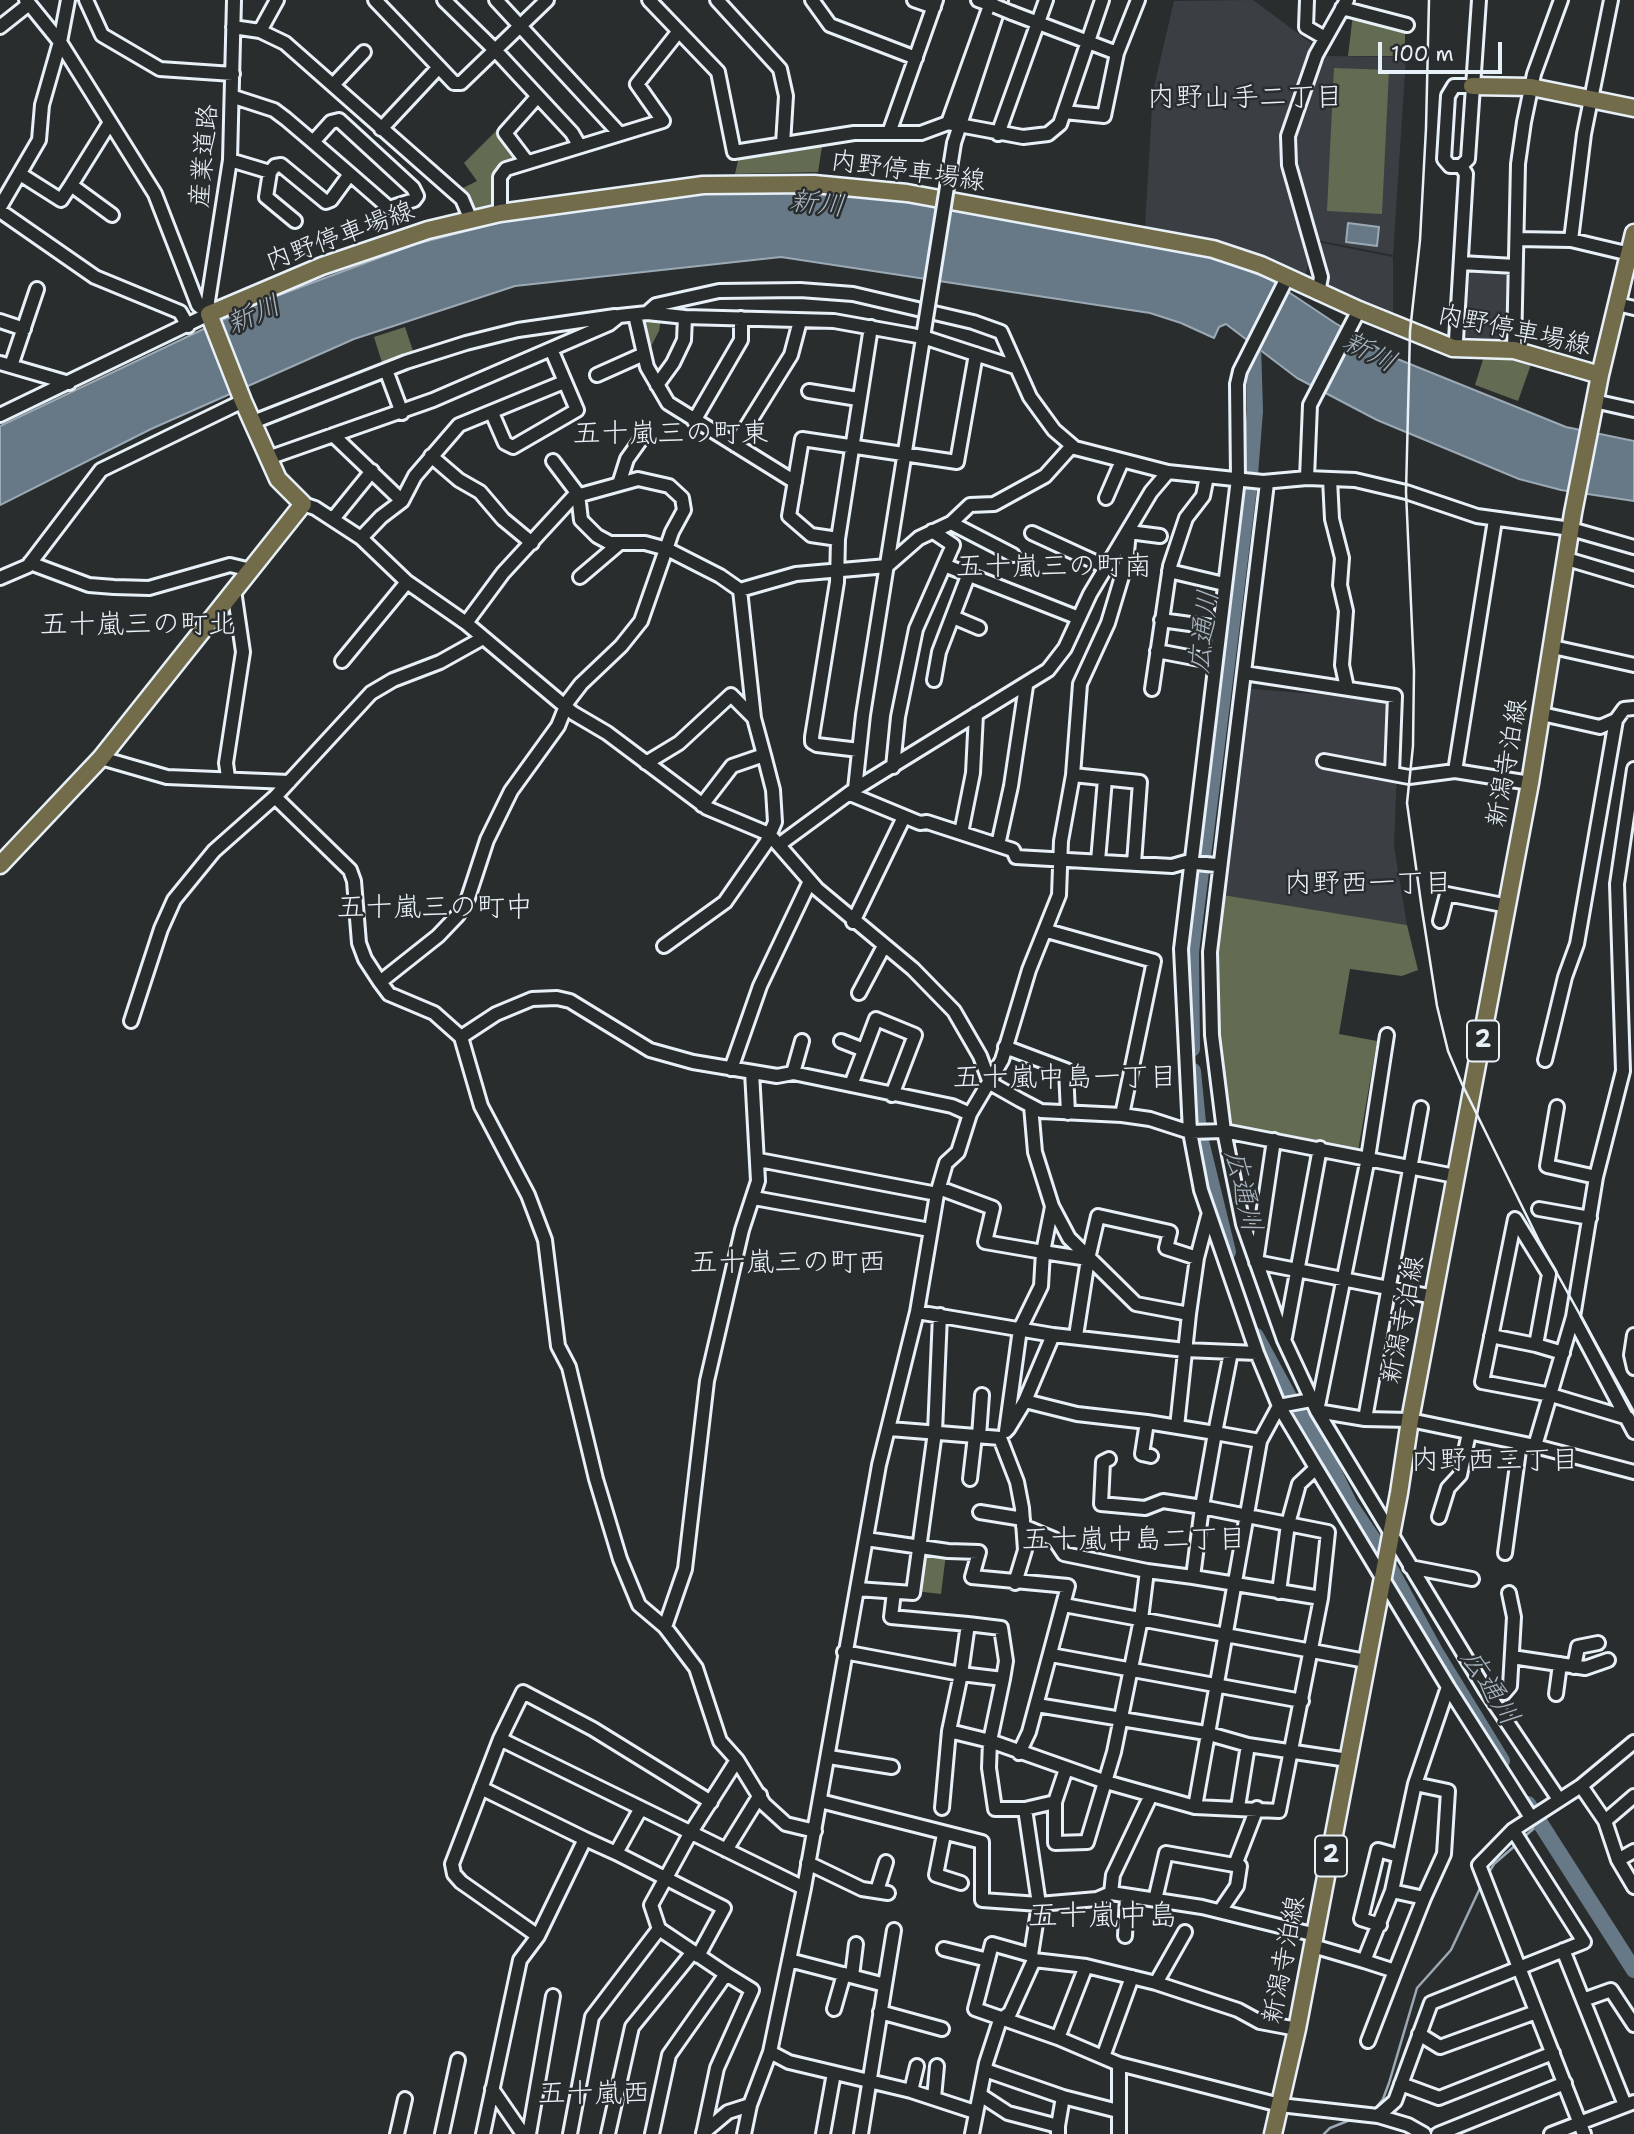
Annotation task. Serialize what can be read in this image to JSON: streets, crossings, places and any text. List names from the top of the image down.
{
  "streets": {
    "main road": ["内野停車場線", "新潟寺泊線", "2"],
    "street": ["産業道路"]
  },
  "crossings": [
    ["産業道路", "内野停車場線"],
    ["内野停車場線", "2"],
    ["新潟寺泊線", "2"]
  ],
  "districts": [
    "内野山手二丁目",
    "五十嵐三の町東",
    "五十嵐三の町南",
    "五十嵐三の町北",
    "内野西一丁目",
    "五十嵐三の町中",
    "五十嵐中島一丁目",
    "五十嵐三の町西",
    "内野西三丁目",
    "五十嵐中島二丁目",
    "五十嵐中島",
    "五十嵐西"
  ],
  "water": ["新川", "広通川"],
  "scale_bar": "100 m"
}
